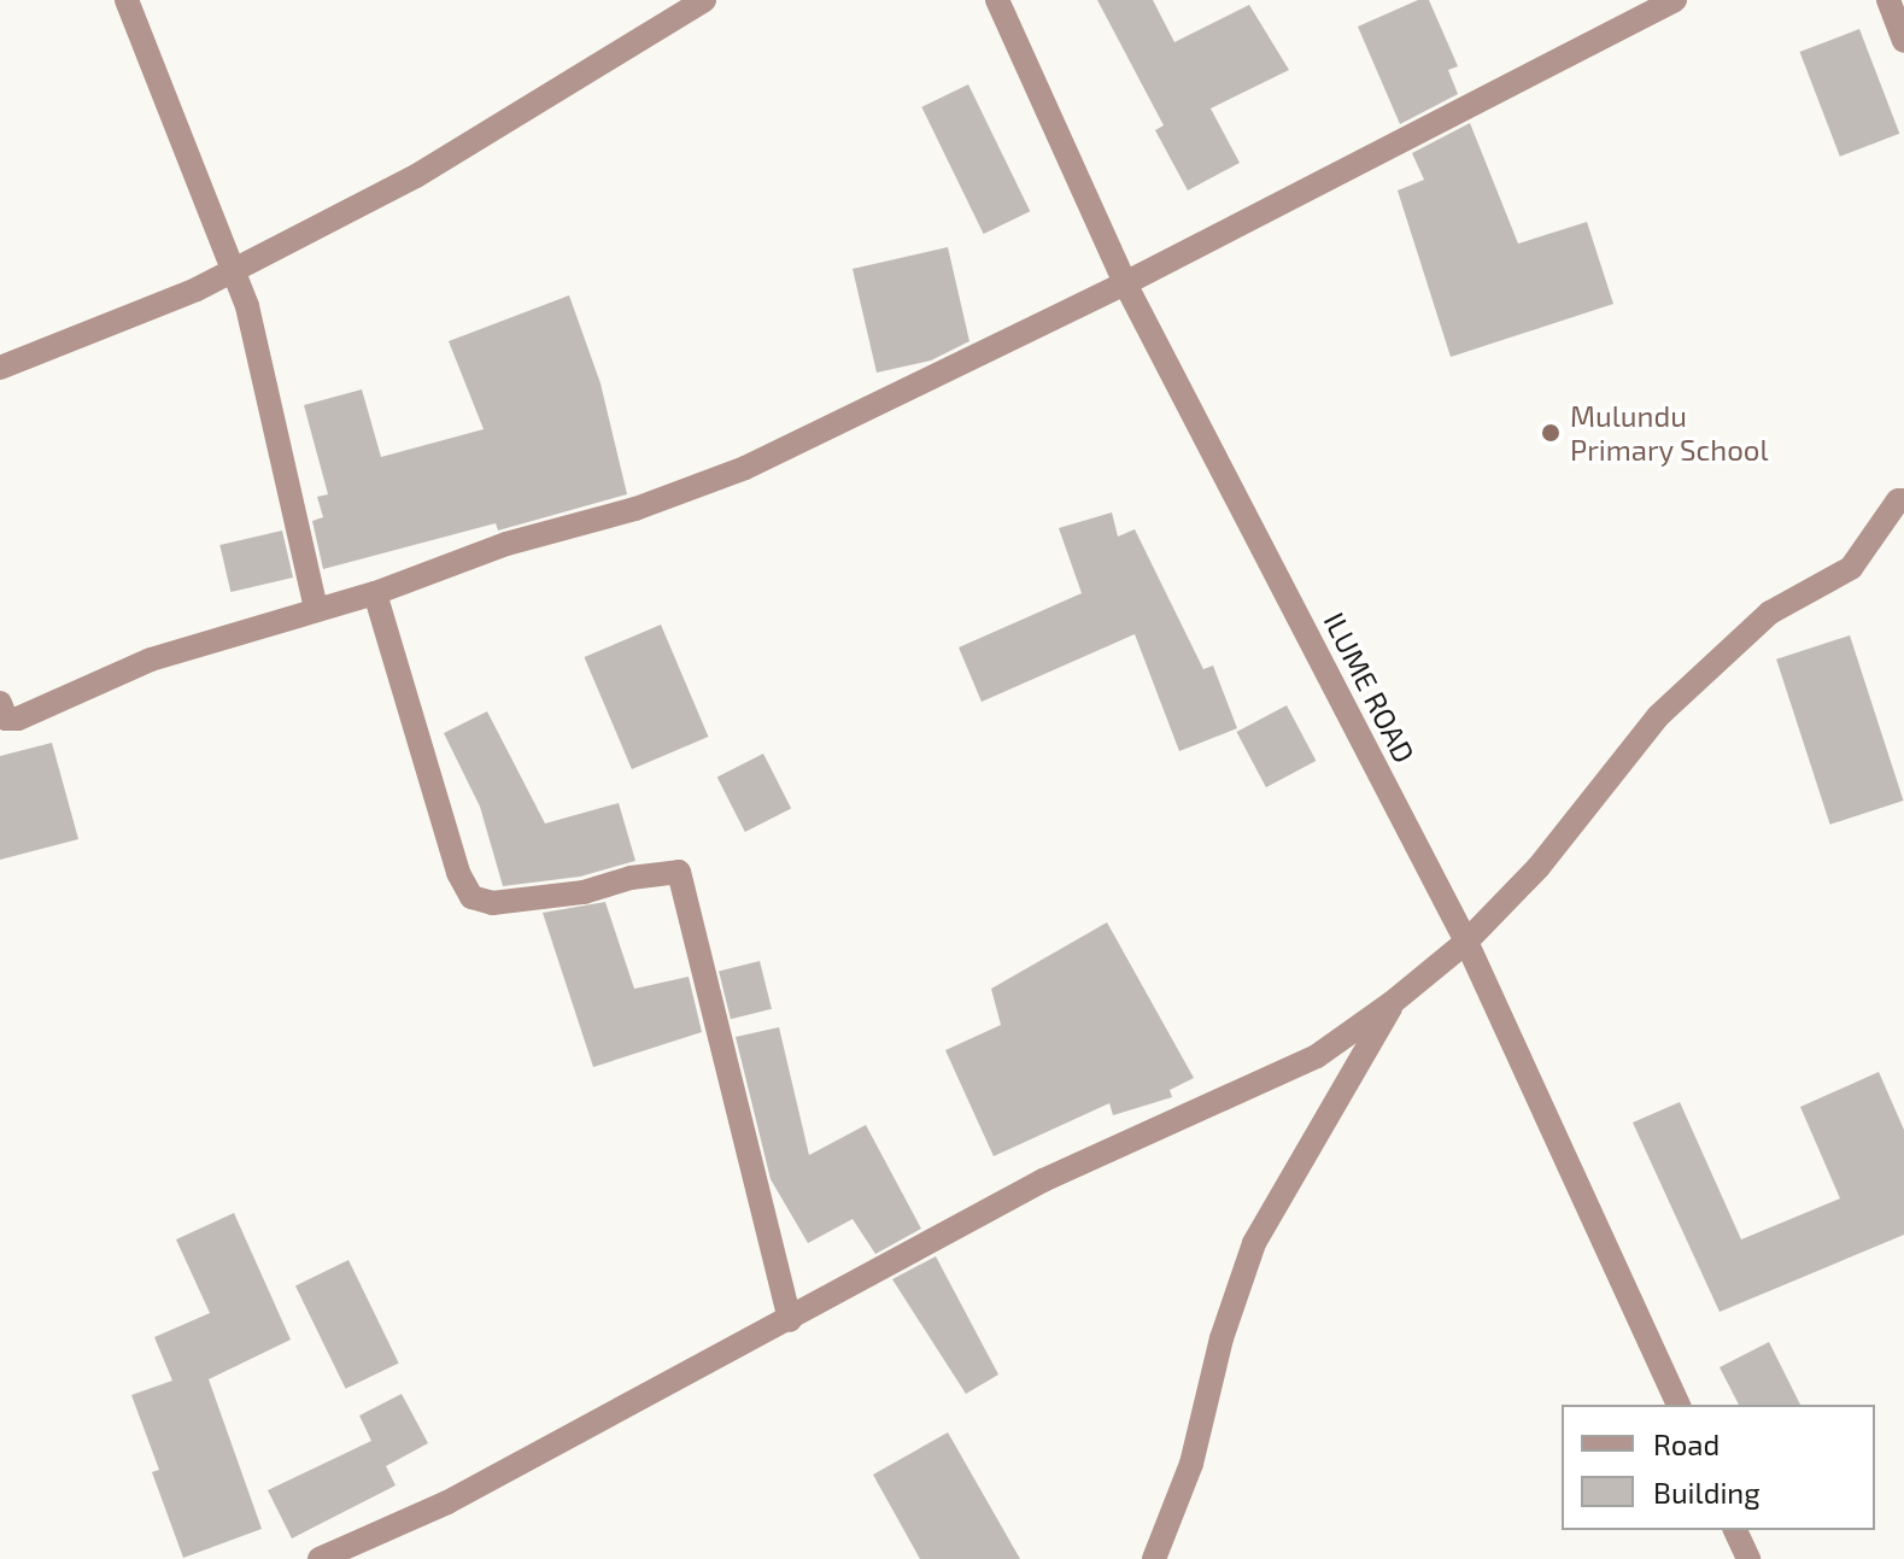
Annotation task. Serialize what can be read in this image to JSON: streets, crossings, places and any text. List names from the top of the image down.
{
  "streets": {
    "street": ["ILUME ROAD"]
  },
  "places": ["Mulundu Primary School"],
  "legend": ["Road", "Building"]
}
